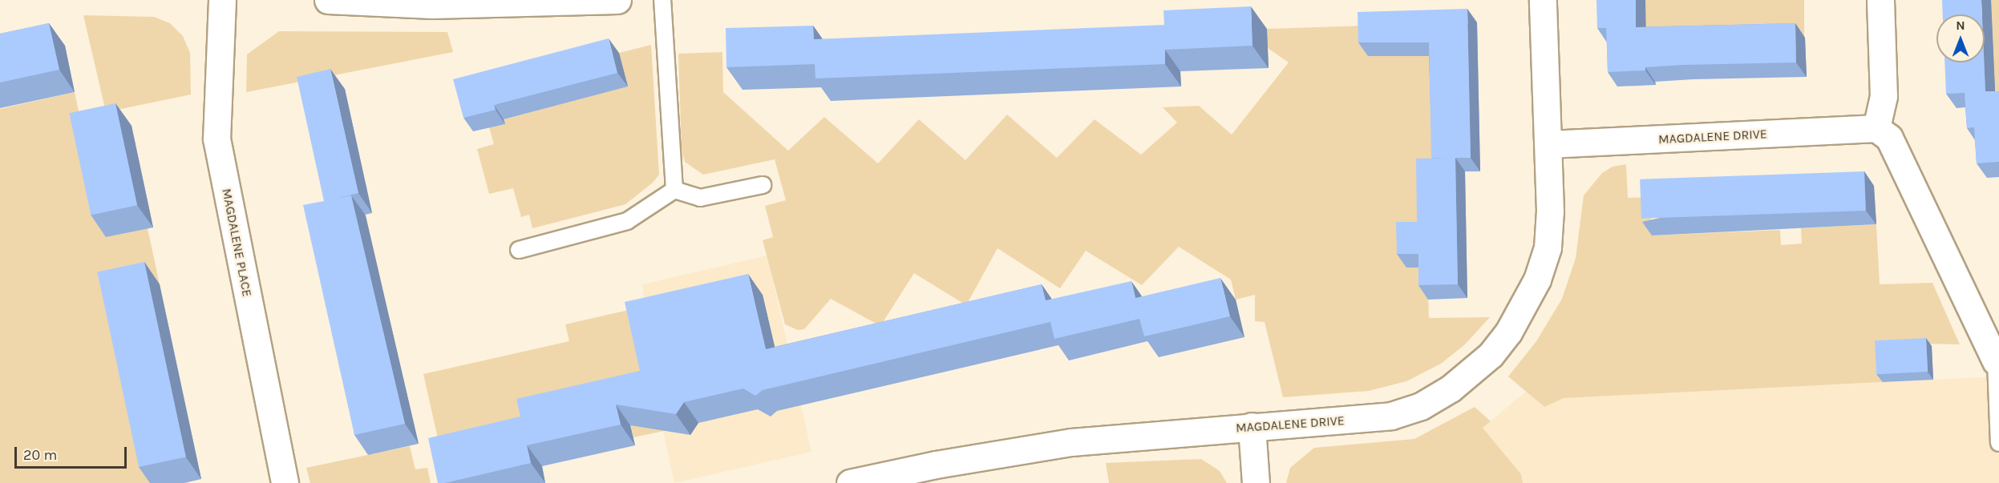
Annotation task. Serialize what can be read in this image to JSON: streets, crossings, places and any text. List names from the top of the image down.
{
  "streets": {
    "street": ["MAGDALENE DRIVE", "MAGDALENE PLACE"]
  },
  "scale_bar": "20 m",
  "north": "top"
}
